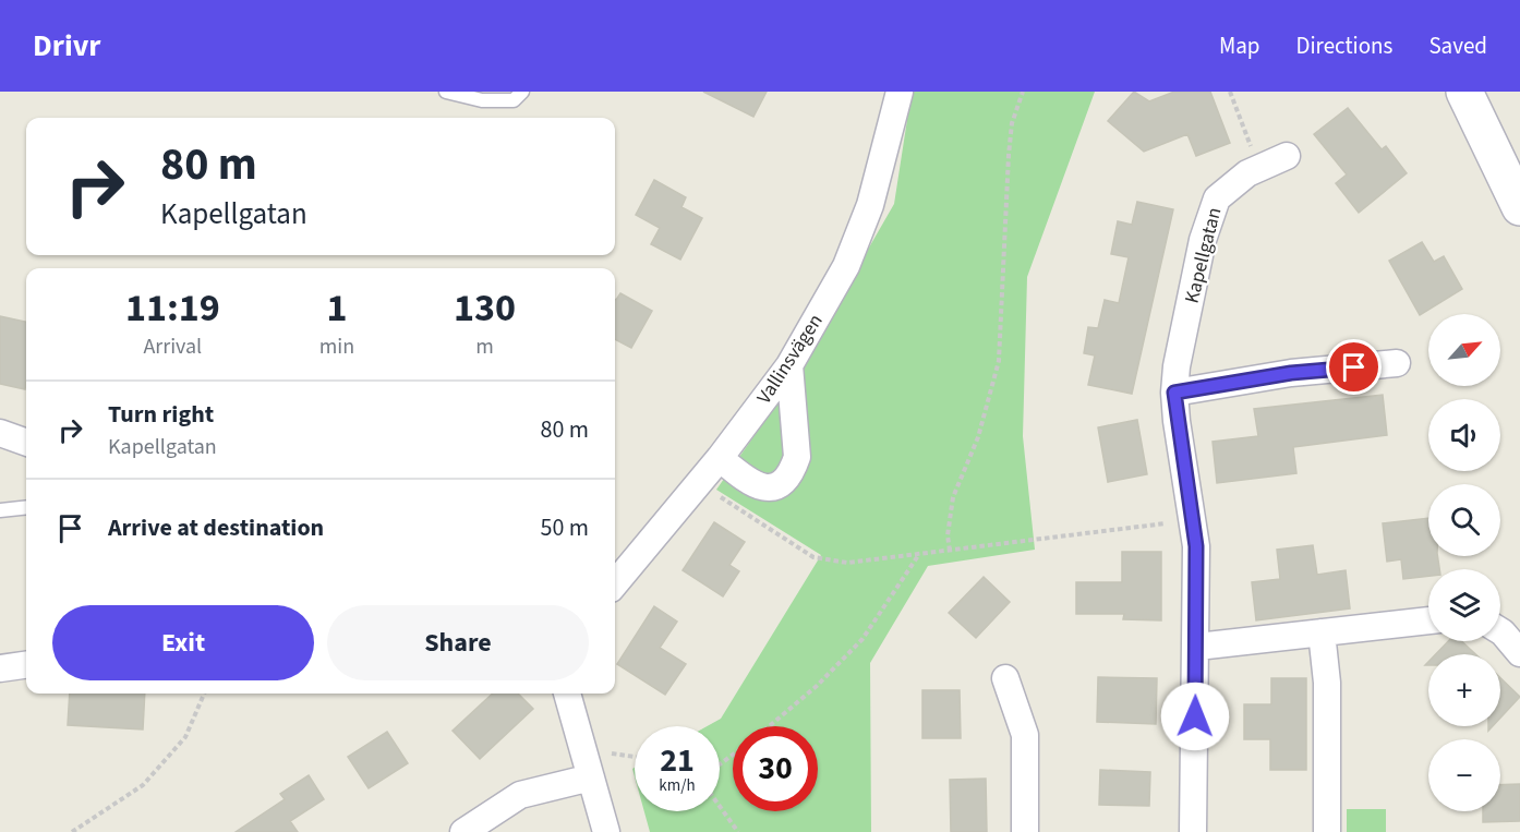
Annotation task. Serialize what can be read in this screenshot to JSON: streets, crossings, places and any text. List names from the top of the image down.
{
  "streets": {
    "street": ["Kapellgatan", "Vallinsvägen"]
  },
  "north": "top right",
  "page": {
    "header": "Drivr",
    "nav": ["Map", "Directions", "Saved"],
    "turn": ["80 m", "Kapellgatan"],
    "eta": [
      "11:19",
      "Arrival",
      "1",
      "min",
      "130",
      "m"
    ],
    "map_buttons": ["+", "−"],
    "list": [
      {
        "name": "Turn right",
        "note": "Kapellgatan",
        "value": "80 m"
      },
      {
        "name": "Arrive at destination",
        "value": "50 m"
      }
    ],
    "buttons": ["Exit", "Share"],
    "speed": "21 km/h",
    "limit": "30"
  }
}
